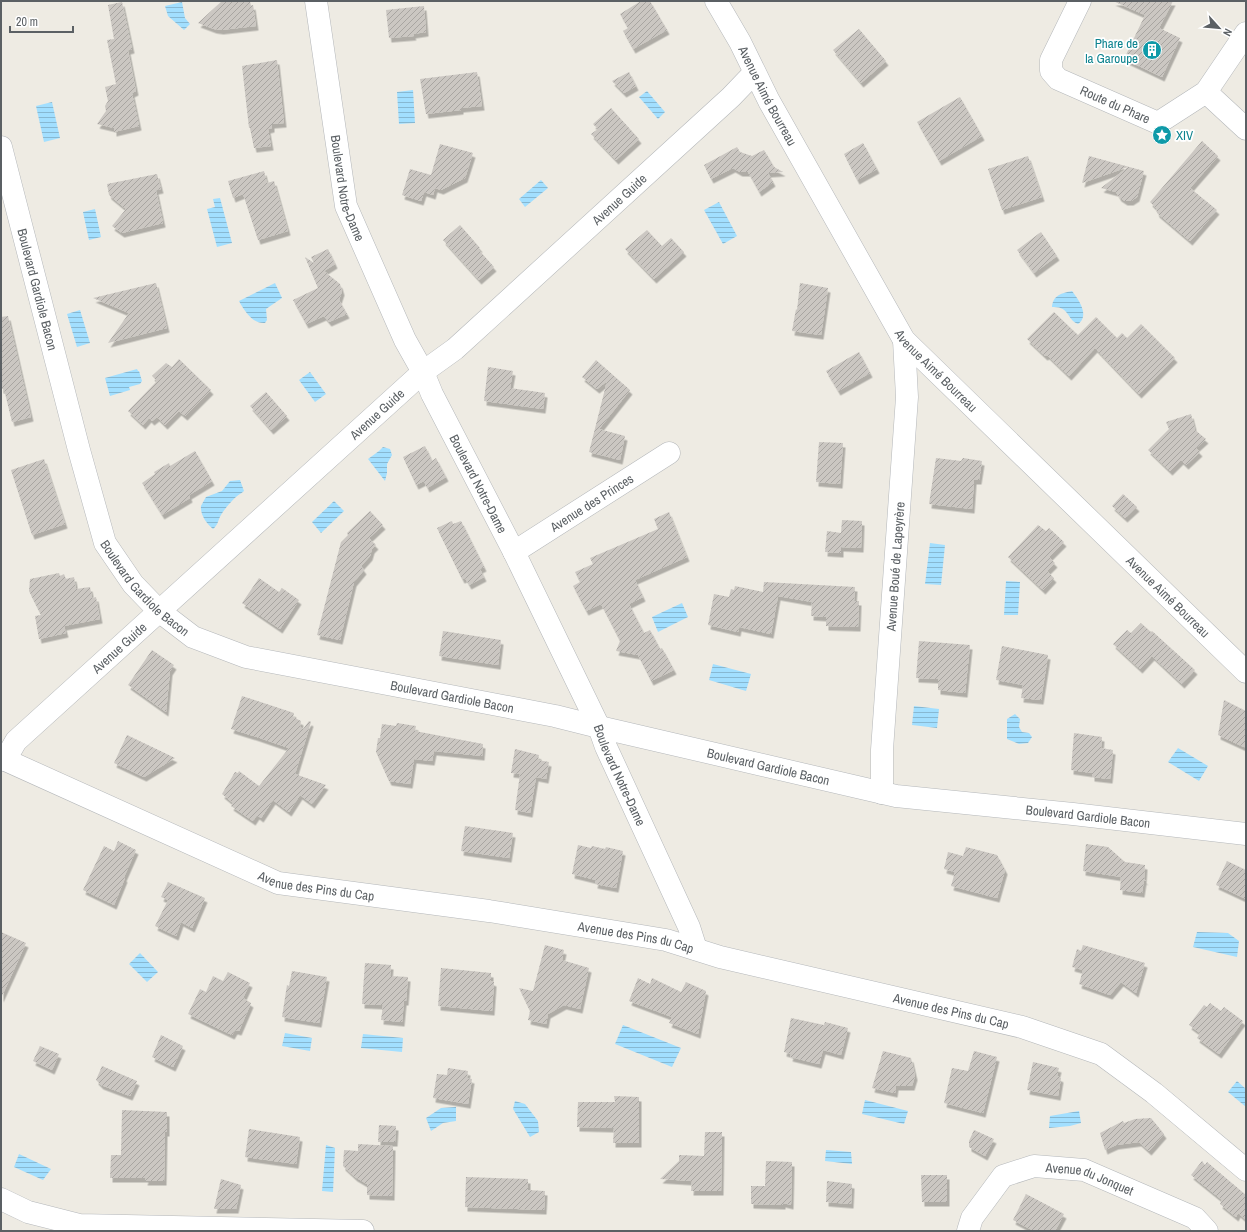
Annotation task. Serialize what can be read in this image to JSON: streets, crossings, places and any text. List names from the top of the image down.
{
  "streets": {
    "street": [
      "Avenue Aimé Bourreau",
      "Route du Phare",
      "Boulevard Notre-Dame",
      "Avenue Guide",
      "Boulevard Gardiole Bacon",
      "Avenue des Princes",
      "Avenue Boué de Lapeyrère",
      "Avenue des Pins du Cap",
      "Avenue du Jonquet"
    ]
  },
  "crossings": [
    ["Avenue Aimé Bourreau", "Avenue Guide"],
    ["Avenue Aimé Bourreau", "Avenue Boué de Lapeyrère"],
    ["Boulevard Notre-Dame", "Avenue Guide"],
    ["Boulevard Notre-Dame", "Boulevard Gardiole Bacon"],
    ["Boulevard Notre-Dame", "Avenue des Princes"],
    ["Boulevard Notre-Dame", "Avenue des Pins du Cap"],
    ["Avenue Guide", "Boulevard Gardiole Bacon"],
    ["Avenue Guide", "Avenue des Pins du Cap"],
    ["Boulevard Gardiole Bacon", "Avenue Boué de Lapeyrère"]
  ],
  "places": {
    "building": ["Phare de la Garoupe"],
    "place": ["XIV"]
  },
  "scale_bar": "20 m",
  "north": "bottom right"
}
